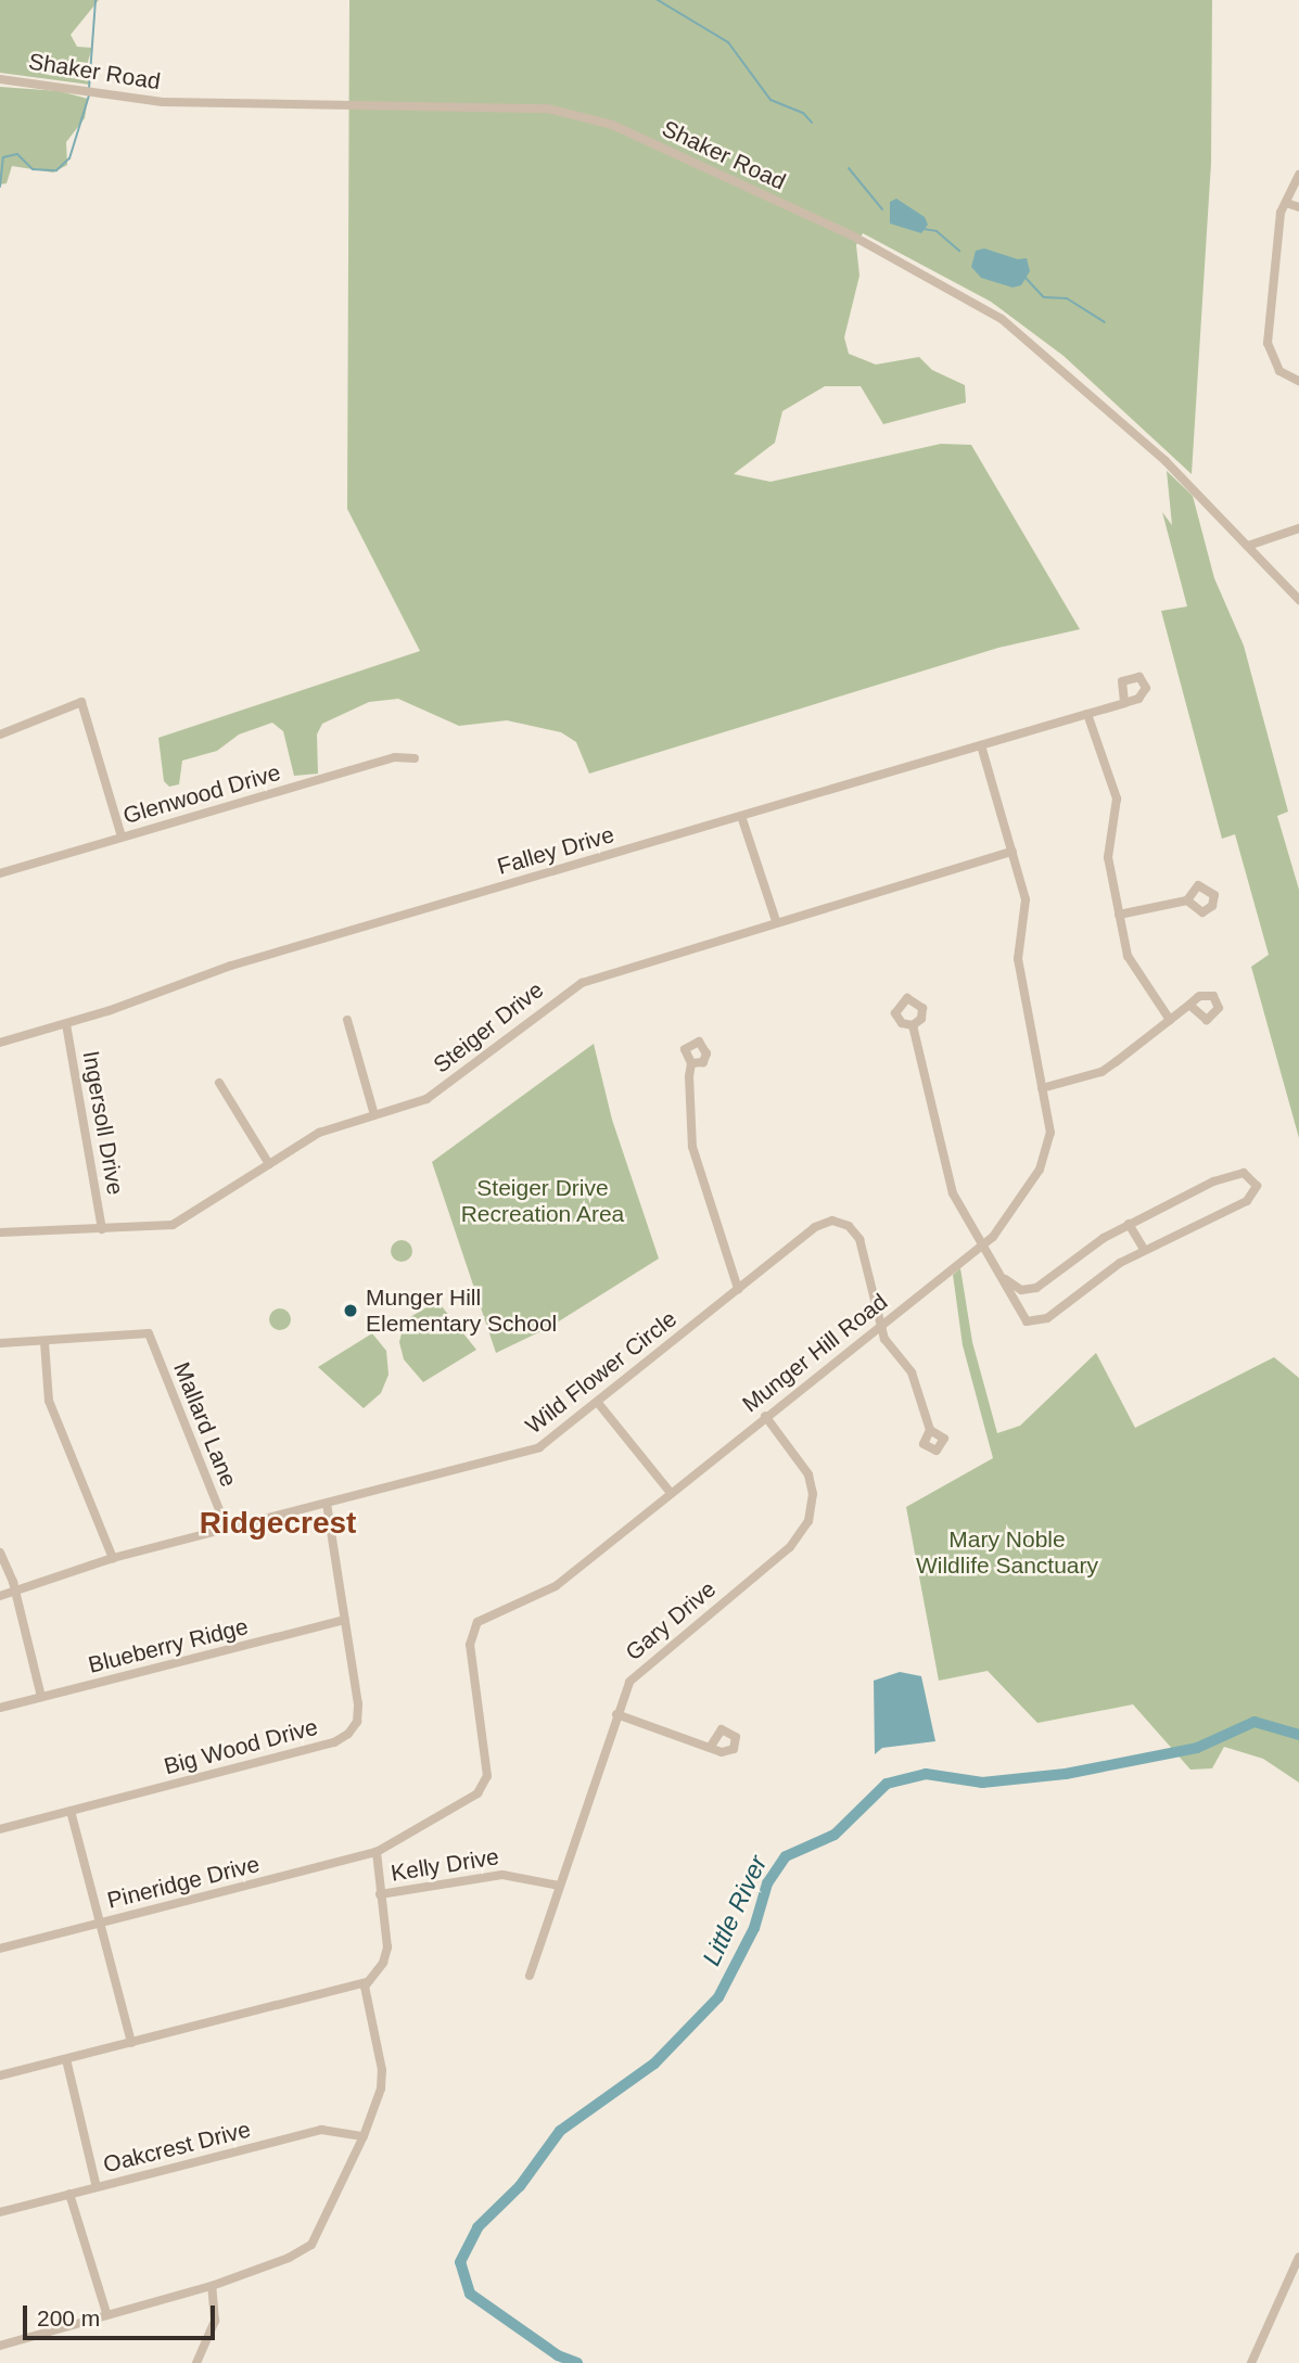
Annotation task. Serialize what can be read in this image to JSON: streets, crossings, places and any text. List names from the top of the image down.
{
  "streets": {
    "street": [
      "Shaker Road",
      "Glenwood Drive",
      "Falley Drive",
      "Steiger Drive",
      "Ingersoll Drive",
      "Munger Hill Road",
      "Wild Flower Circle",
      "Mallard Lane",
      "Gary Drive",
      "Blueberry Ridge",
      "Big Wood Drive",
      "Kelly Drive",
      "Pineridge Drive",
      "Oakcrest Drive"
    ]
  },
  "crossings": [
    ["Falley Drive", "Ingersoll Drive"],
    ["Falley Drive", "Munger Hill Road"],
    ["Steiger Drive", "Ingersoll Drive"],
    ["Steiger Drive", "Munger Hill Road"],
    ["Munger Hill Road", "Wild Flower Circle"],
    ["Munger Hill Road", "Gary Drive"],
    ["Munger Hill Road", "Pineridge Drive"],
    ["Wild Flower Circle", "Mallard Lane"],
    ["Wild Flower Circle", "Big Wood Drive"],
    ["Gary Drive", "Kelly Drive"],
    ["Blueberry Ridge", "Big Wood Drive"]
  ],
  "districts": ["Ridgecrest"],
  "water": ["Little River"],
  "parks": ["Steiger Drive Recreation Area", "Mary Noble Wildlife Sanctuary"],
  "places": ["Munger Hill Elementary School"],
  "scale_bar": "200 m"
}
